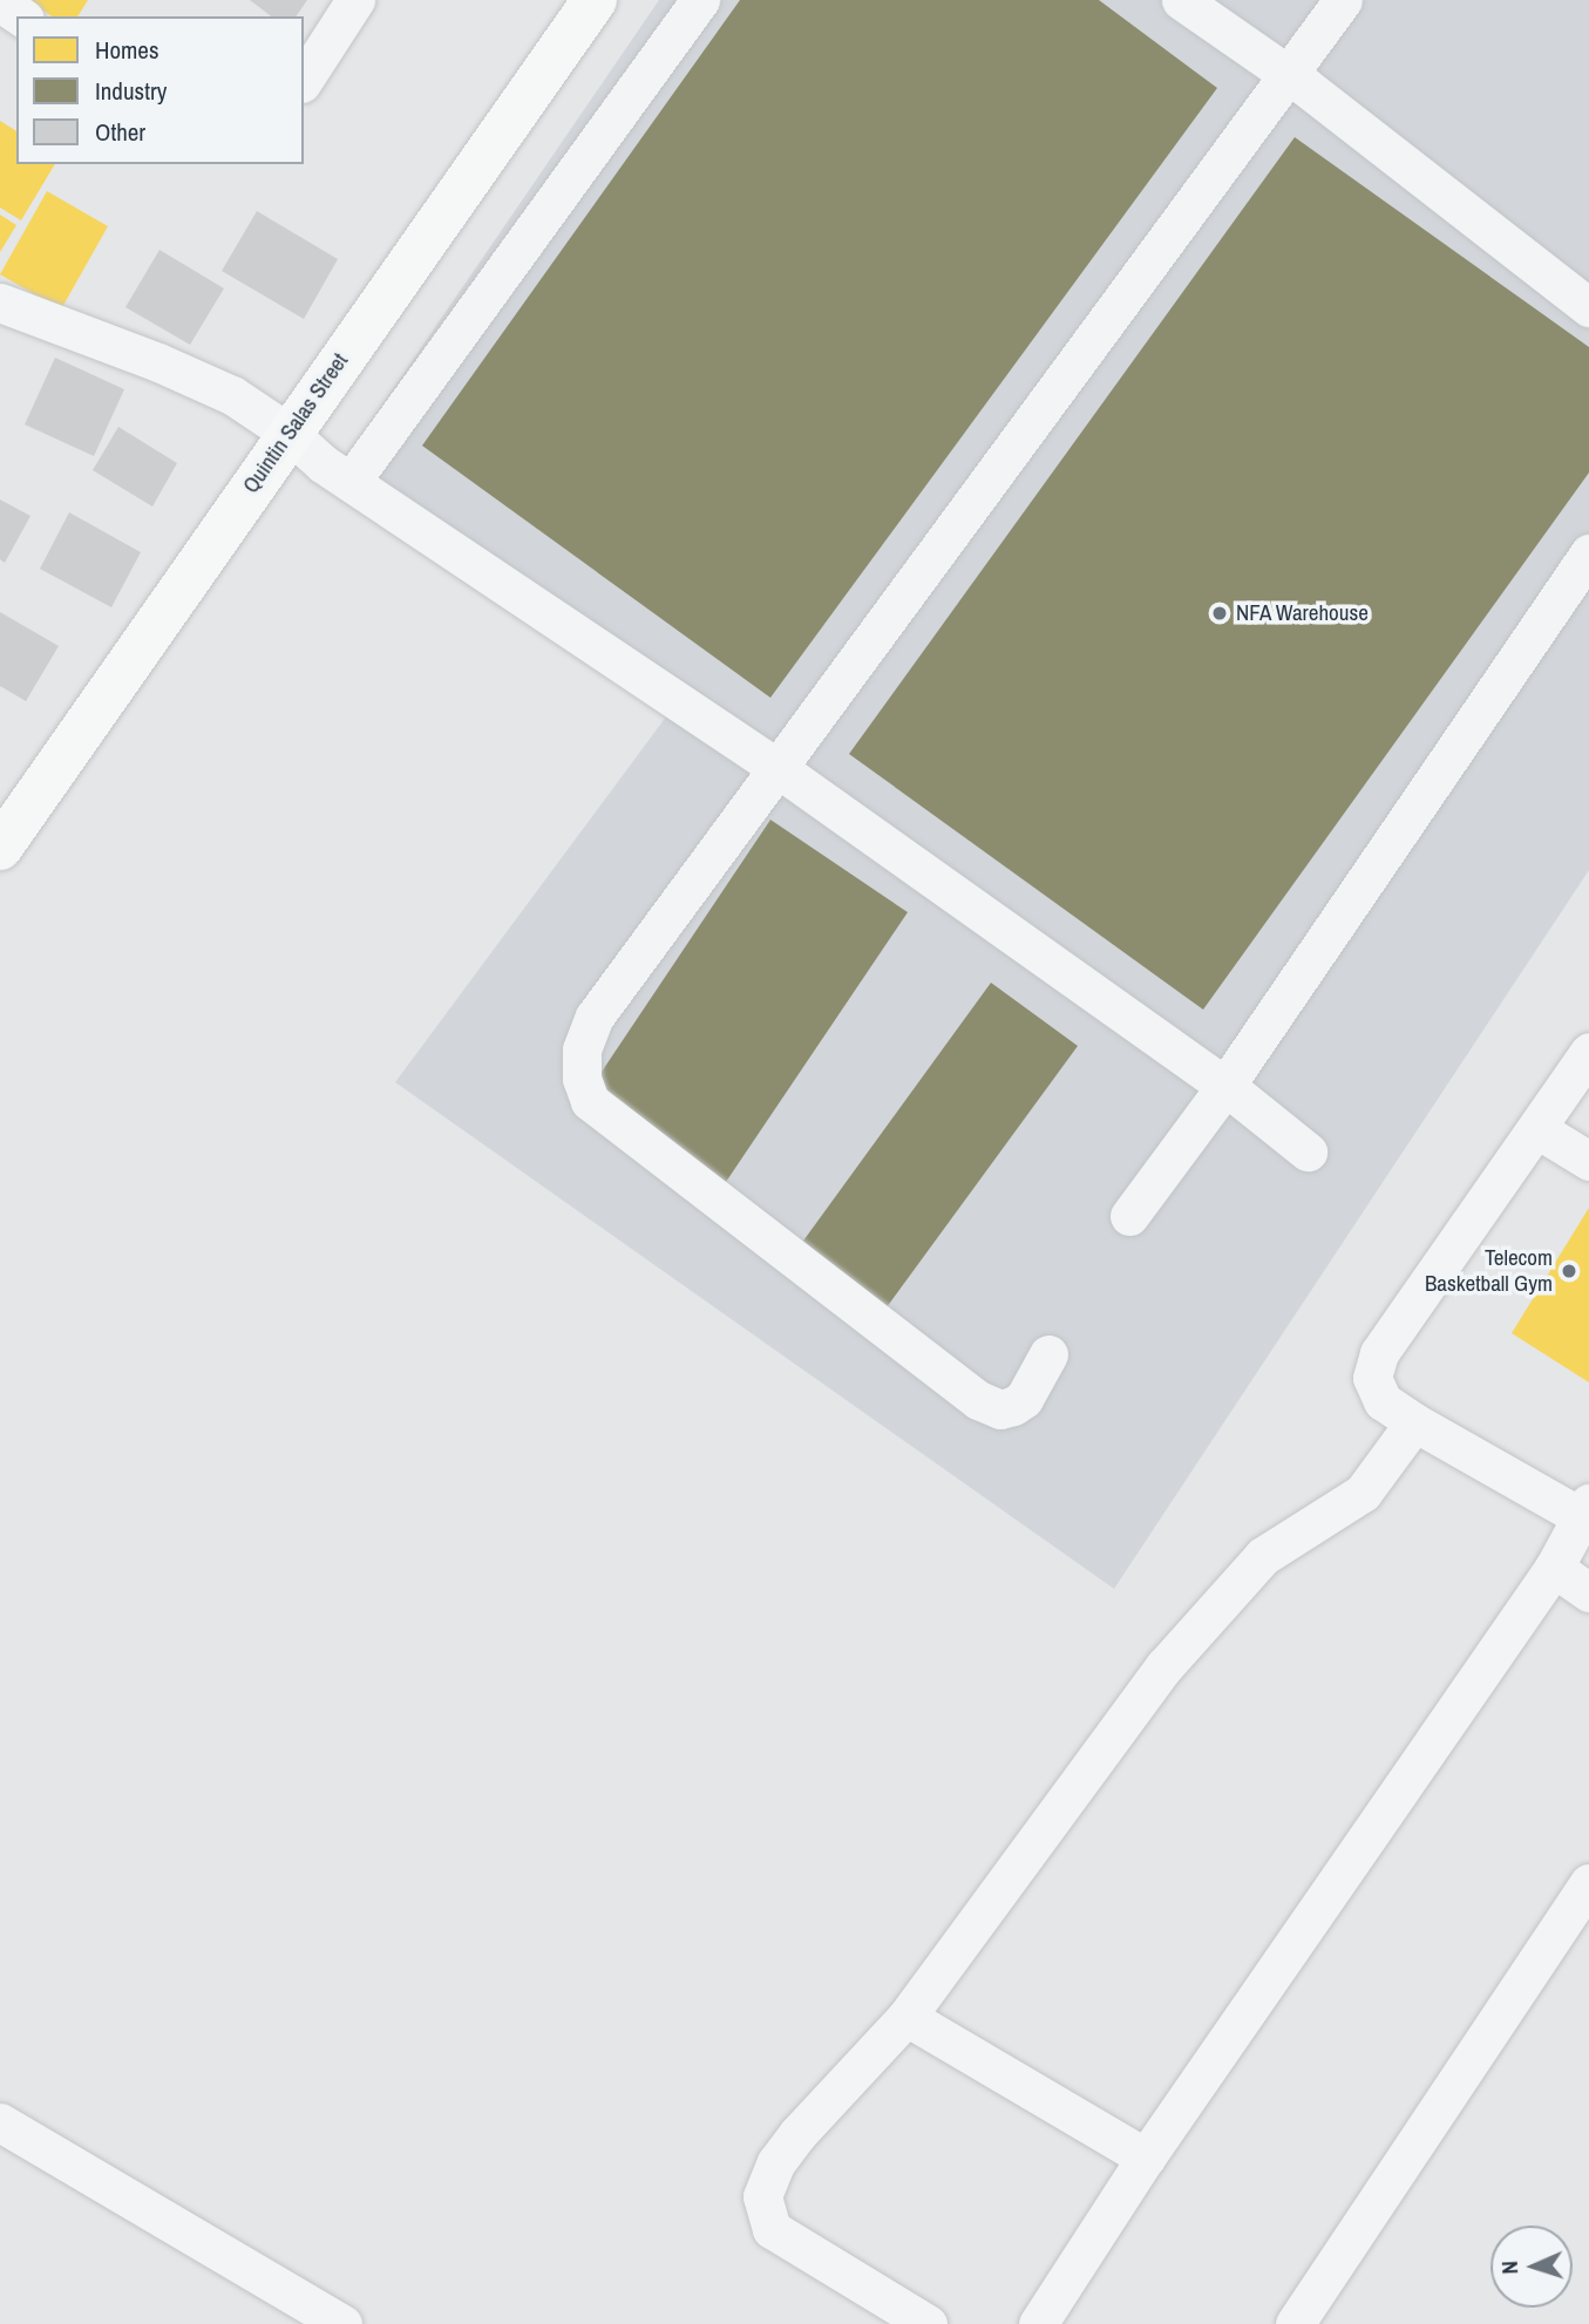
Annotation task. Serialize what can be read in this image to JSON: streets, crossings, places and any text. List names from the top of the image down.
{
  "streets": {
    "main road": ["Quintin Salas Street"]
  },
  "places": ["NFA Warehouse", "Telecom Basketball Gym"],
  "legend": ["Homes", "Industry", "Other"],
  "north": "left"
}
